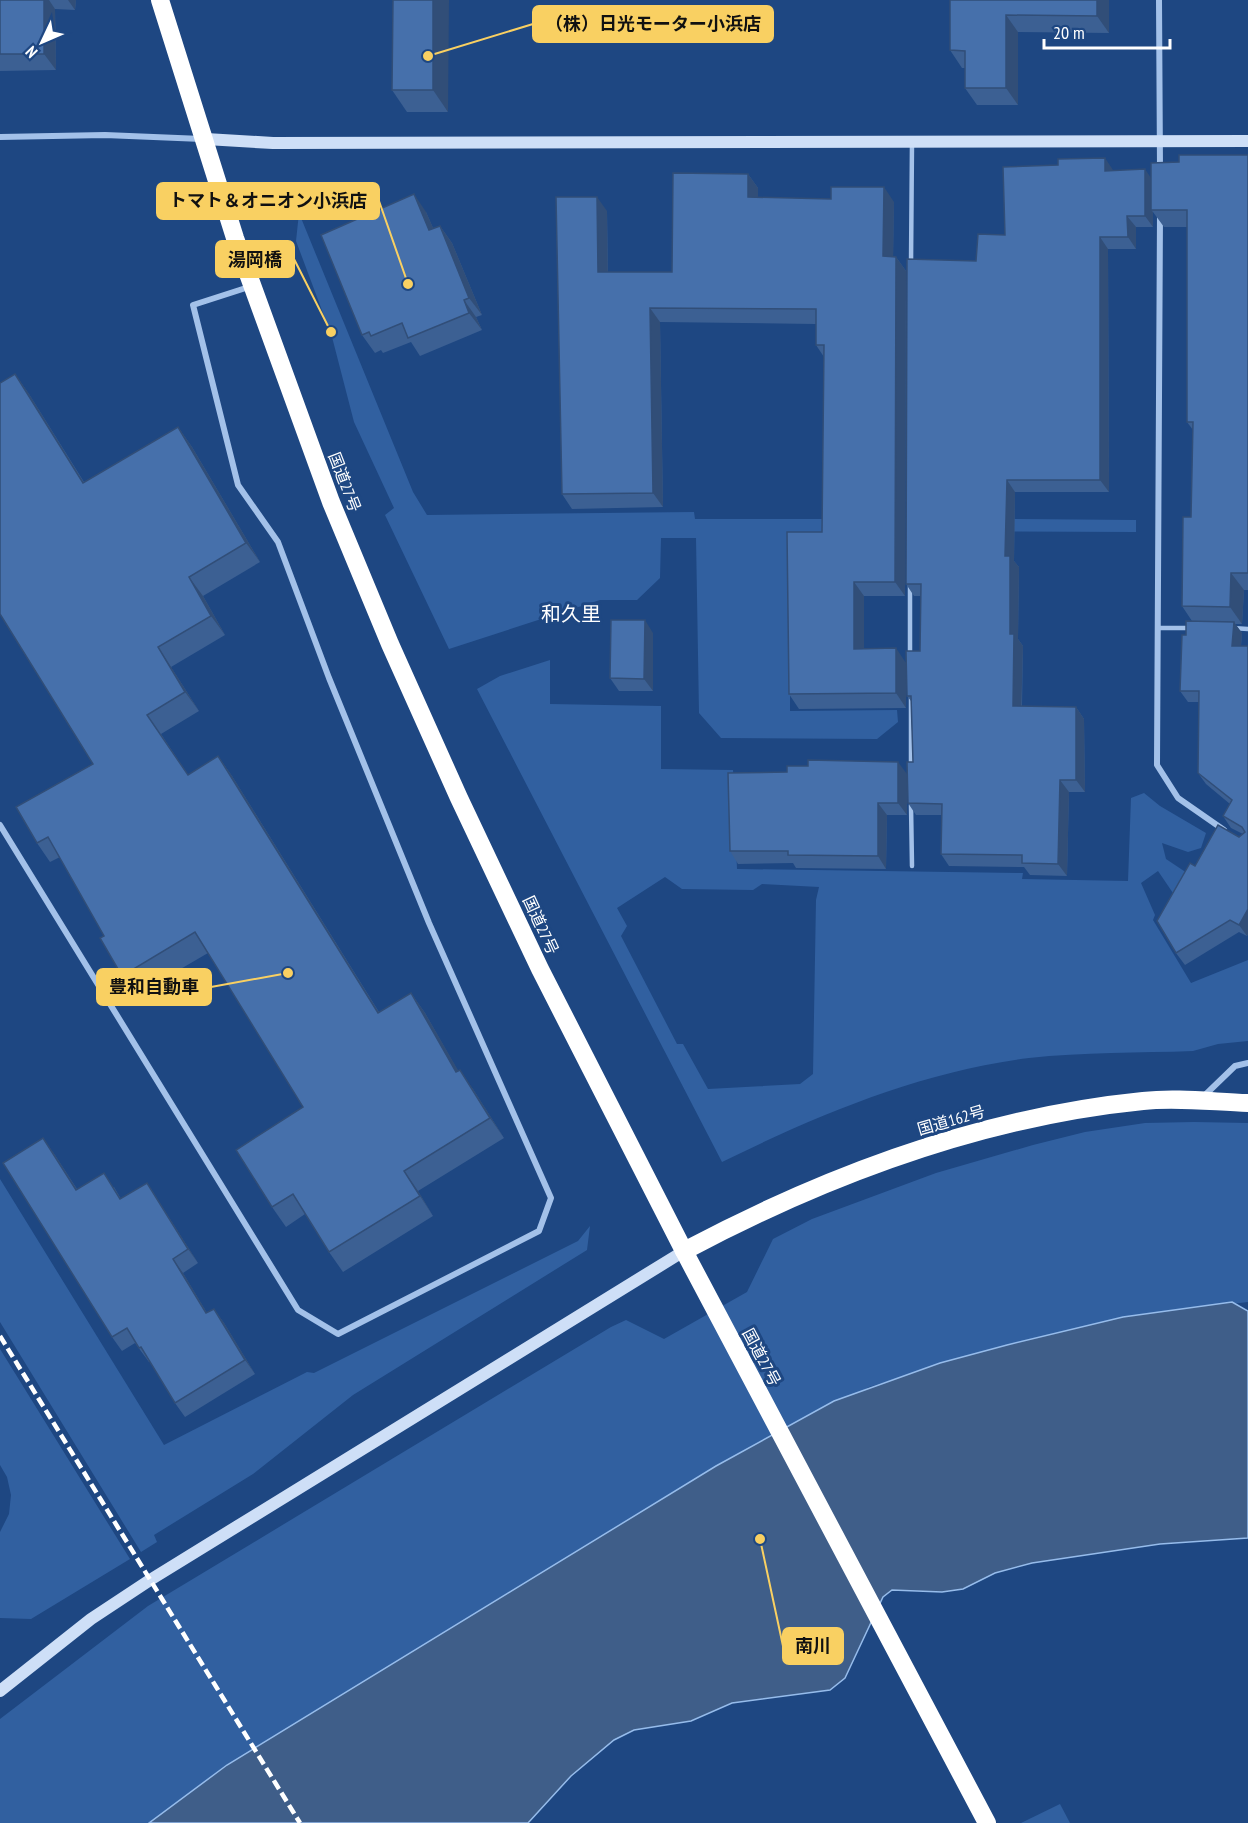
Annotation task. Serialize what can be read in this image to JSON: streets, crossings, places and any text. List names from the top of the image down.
{
  "streets": {
    "highway": ["国道27号", "国道162号"]
  },
  "crossings": [
    ["国道27号", "国道162号"]
  ],
  "districts": ["和久里"],
  "places": [
    "（株）日光モーター小浜店",
    "トマト＆オニオン小浜店",
    "湯岡橋",
    "豊和自動車",
    "南川"
  ],
  "scale_bar": "20 m",
  "north": "bottom left"
}
